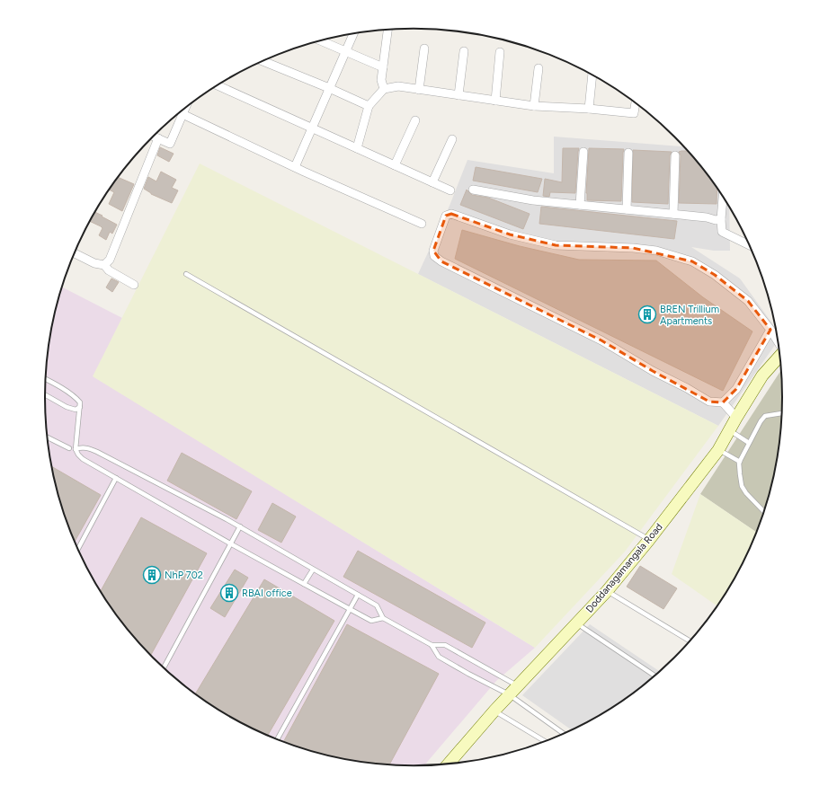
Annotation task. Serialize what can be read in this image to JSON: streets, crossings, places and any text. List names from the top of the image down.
{
  "streets": {
    "street": ["Doddanagamangala Road"]
  },
  "places": {
    "building": ["BREN Trillium Apartments", "NhP 702", "RBAI office"]
  }
}
